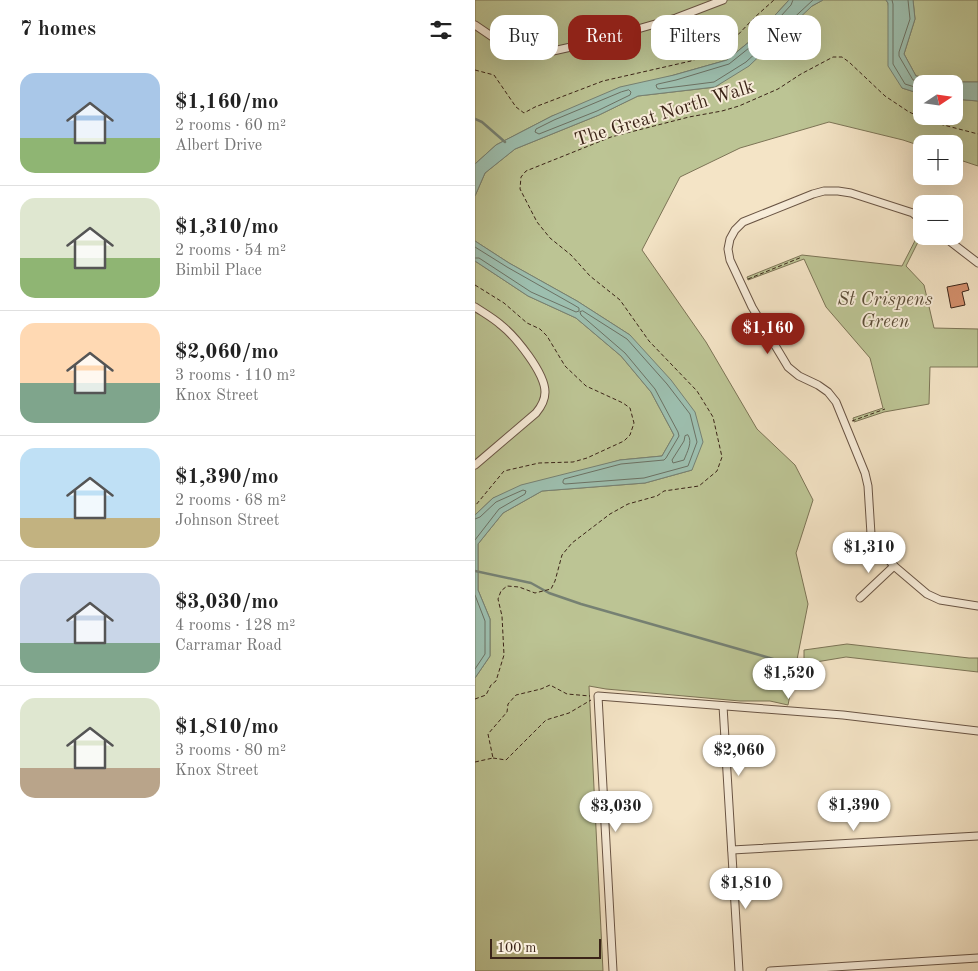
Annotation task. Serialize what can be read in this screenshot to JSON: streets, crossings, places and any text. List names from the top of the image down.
{
  "streets": {
    "path": ["The Great North Walk"]
  },
  "parks": ["St Crispens Green"],
  "scale_bar": "100 m",
  "north": "right",
  "page": {
    "heading": "7 homes",
    "chip": [
      "Buy",
      "Rent",
      "Filters",
      "New"
    ],
    "list": [
      {
        "name": "$1,160/mo",
        "note": "2 rooms · 60 m² · Albert Drive"
      },
      {
        "name": "$1,310/mo",
        "note": "2 rooms · 54 m² · Bimbil Place"
      },
      {
        "name": "$2,060/mo",
        "note": "3 rooms · 110 m² · Knox Street"
      },
      {
        "name": "$1,390/mo",
        "note": "2 rooms · 68 m² · Johnson Street"
      },
      {
        "name": "$3,030/mo",
        "note": "4 rooms · 128 m² · Carramar Road"
      },
      {
        "name": "$1,810/mo",
        "note": "3 rooms · 80 m² · Knox Street"
      }
    ],
    "map_buttons": ["+", "−"],
    "price": [
      "$1,160",
      "$1,310",
      "$1,520",
      "$2,060",
      "$1,390",
      "$3,030",
      "$1,810"
    ],
    "scale": "100 m"
  }
}
